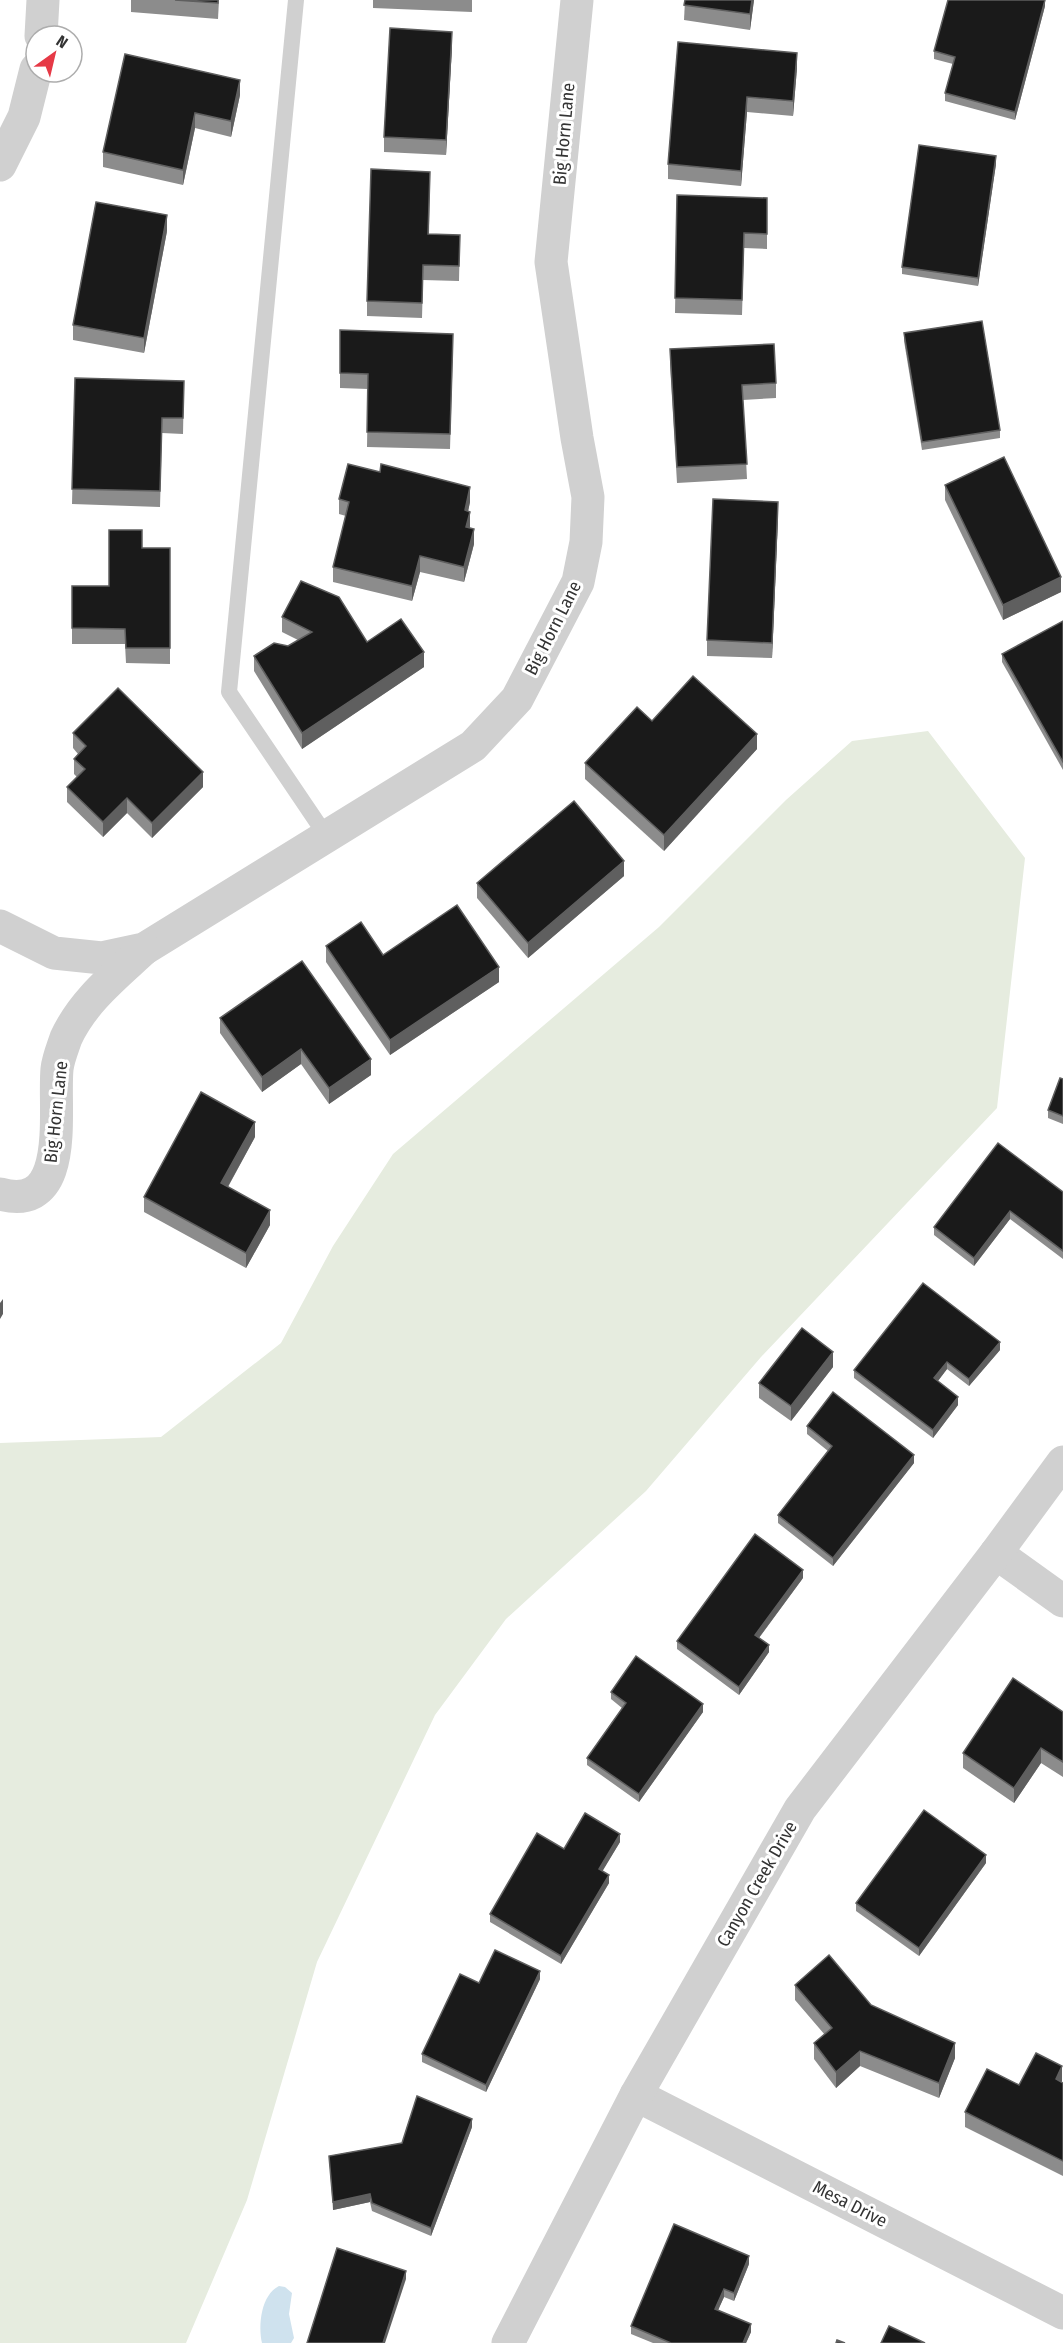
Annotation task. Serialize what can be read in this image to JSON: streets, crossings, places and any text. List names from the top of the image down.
{
  "streets": {
    "street": ["Big Horn Lane", "Canyon Creek Drive", "Mesa Drive"]
  },
  "crossings": [
    ["Canyon Creek Drive", "Mesa Drive"]
  ],
  "north": "top right"
}
